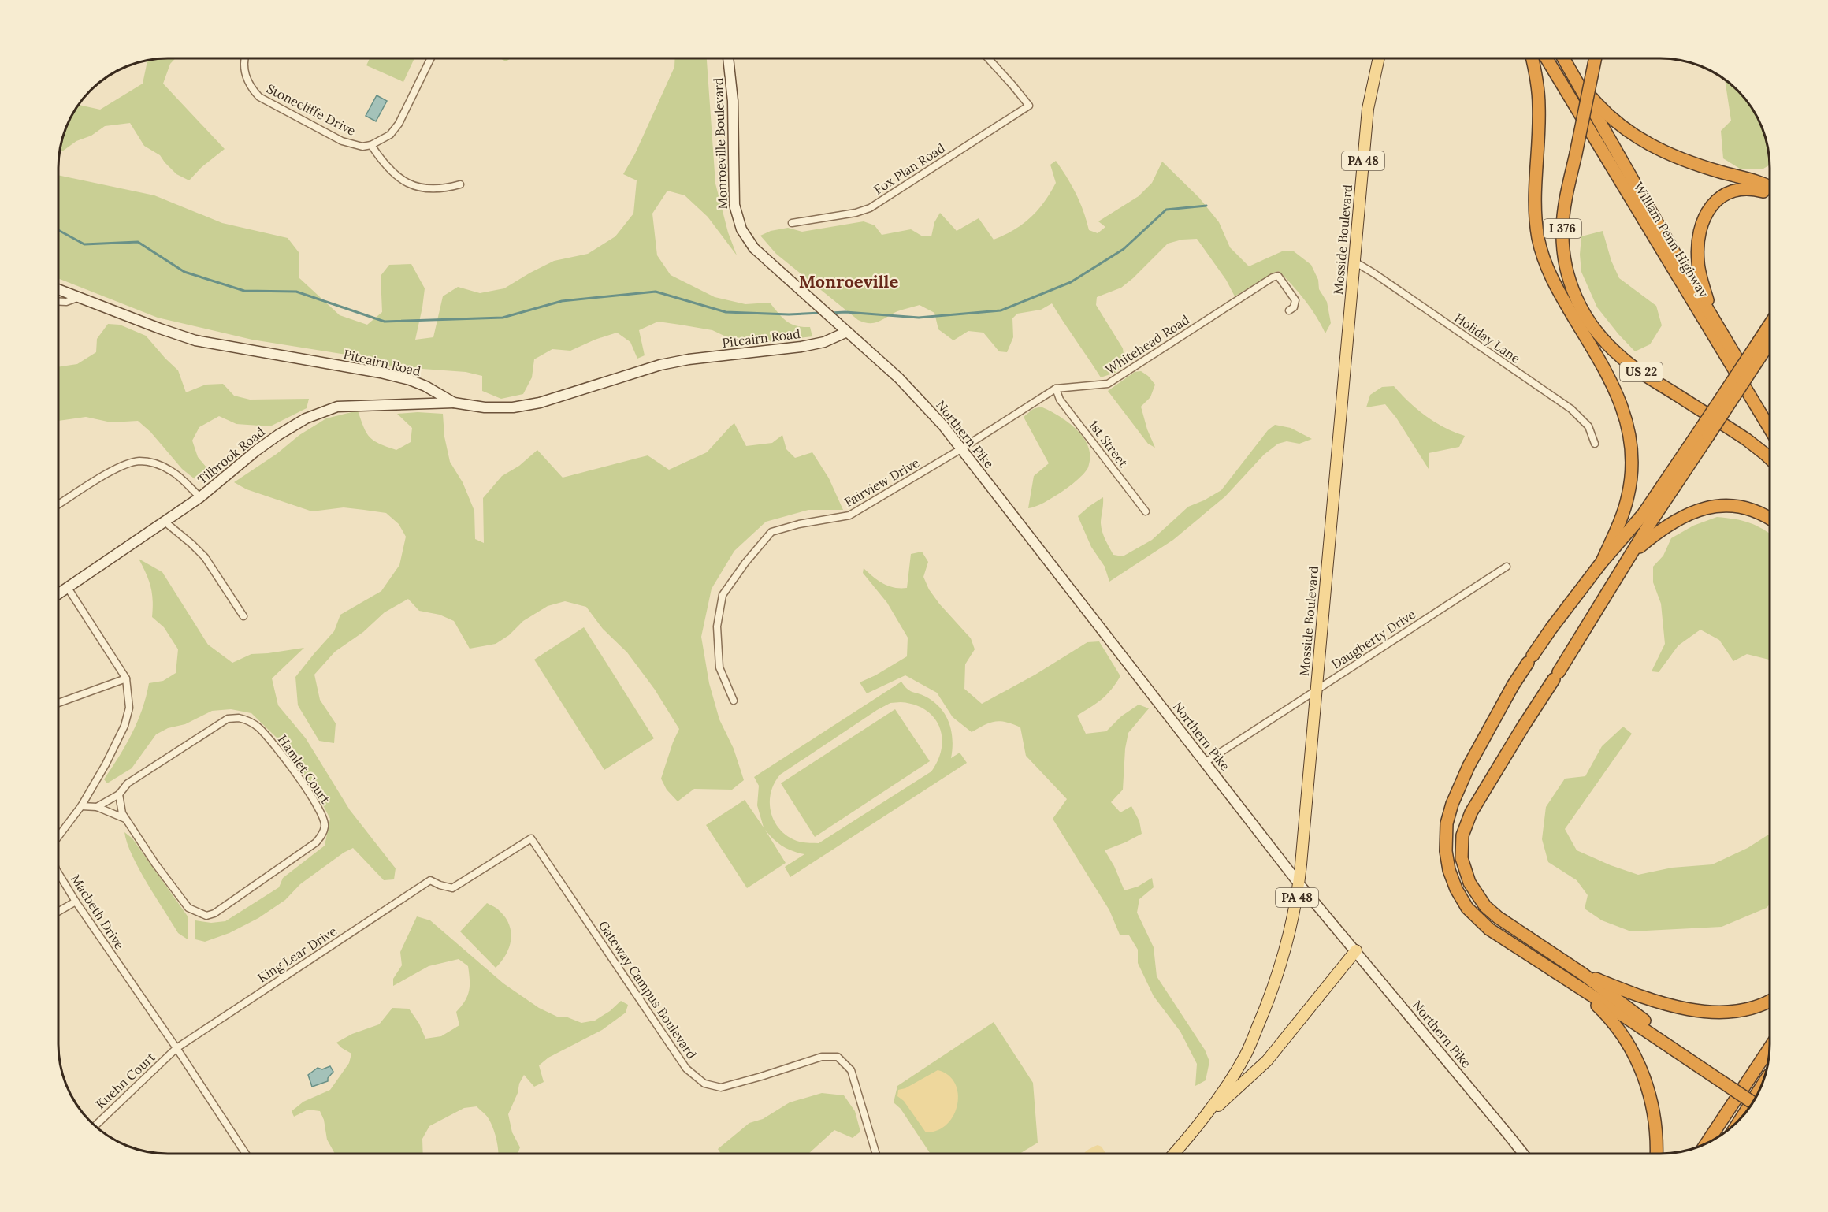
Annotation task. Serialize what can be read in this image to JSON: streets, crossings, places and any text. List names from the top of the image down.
{
  "streets": {
    "highway": ["I 376", "William Penn Highway", "US 22"],
    "main road": [
      "Monroeville Boulevard",
      "PA 48",
      "Mosside Boulevard",
      "Pitcairn Road",
      "Northern Pike",
      "Tilbrook Road"
    ],
    "street": [
      "Stonecliffe Drive",
      "Fox Plan Road",
      "Holiday Lane",
      "Whitehead Road",
      "1st Street",
      "Fairview Drive",
      "Daugherty Drive",
      "Hamlet Court",
      "Macbeth Drive",
      "King Lear Drive",
      "Gateway Campus Boulevard",
      "Kuehn Court"
    ]
  },
  "crossings": [
    ["Monroeville Boulevard", "Pitcairn Road"],
    ["Monroeville Boulevard", "Northern Pike"],
    ["I 376", "US 22"],
    ["Mosside Boulevard", "Holiday Lane"],
    ["Mosside Boulevard", "Northern Pike"],
    ["Mosside Boulevard", "Daugherty Drive"],
    ["Pitcairn Road", "Northern Pike"],
    ["Pitcairn Road", "Tilbrook Road"],
    ["Whitehead Road", "Northern Pike"],
    ["Whitehead Road", "1st Street"],
    ["Whitehead Road", "Fairview Drive"],
    ["Northern Pike", "Fairview Drive"],
    ["Northern Pike", "Daugherty Drive"],
    ["Tilbrook Road", "Macbeth Drive"],
    ["Macbeth Drive", "King Lear Drive"],
    ["Macbeth Drive", "Kuehn Court"],
    ["King Lear Drive", "Gateway Campus Boulevard"],
    ["King Lear Drive", "Kuehn Court"]
  ],
  "districts": ["Monroeville"]
}
